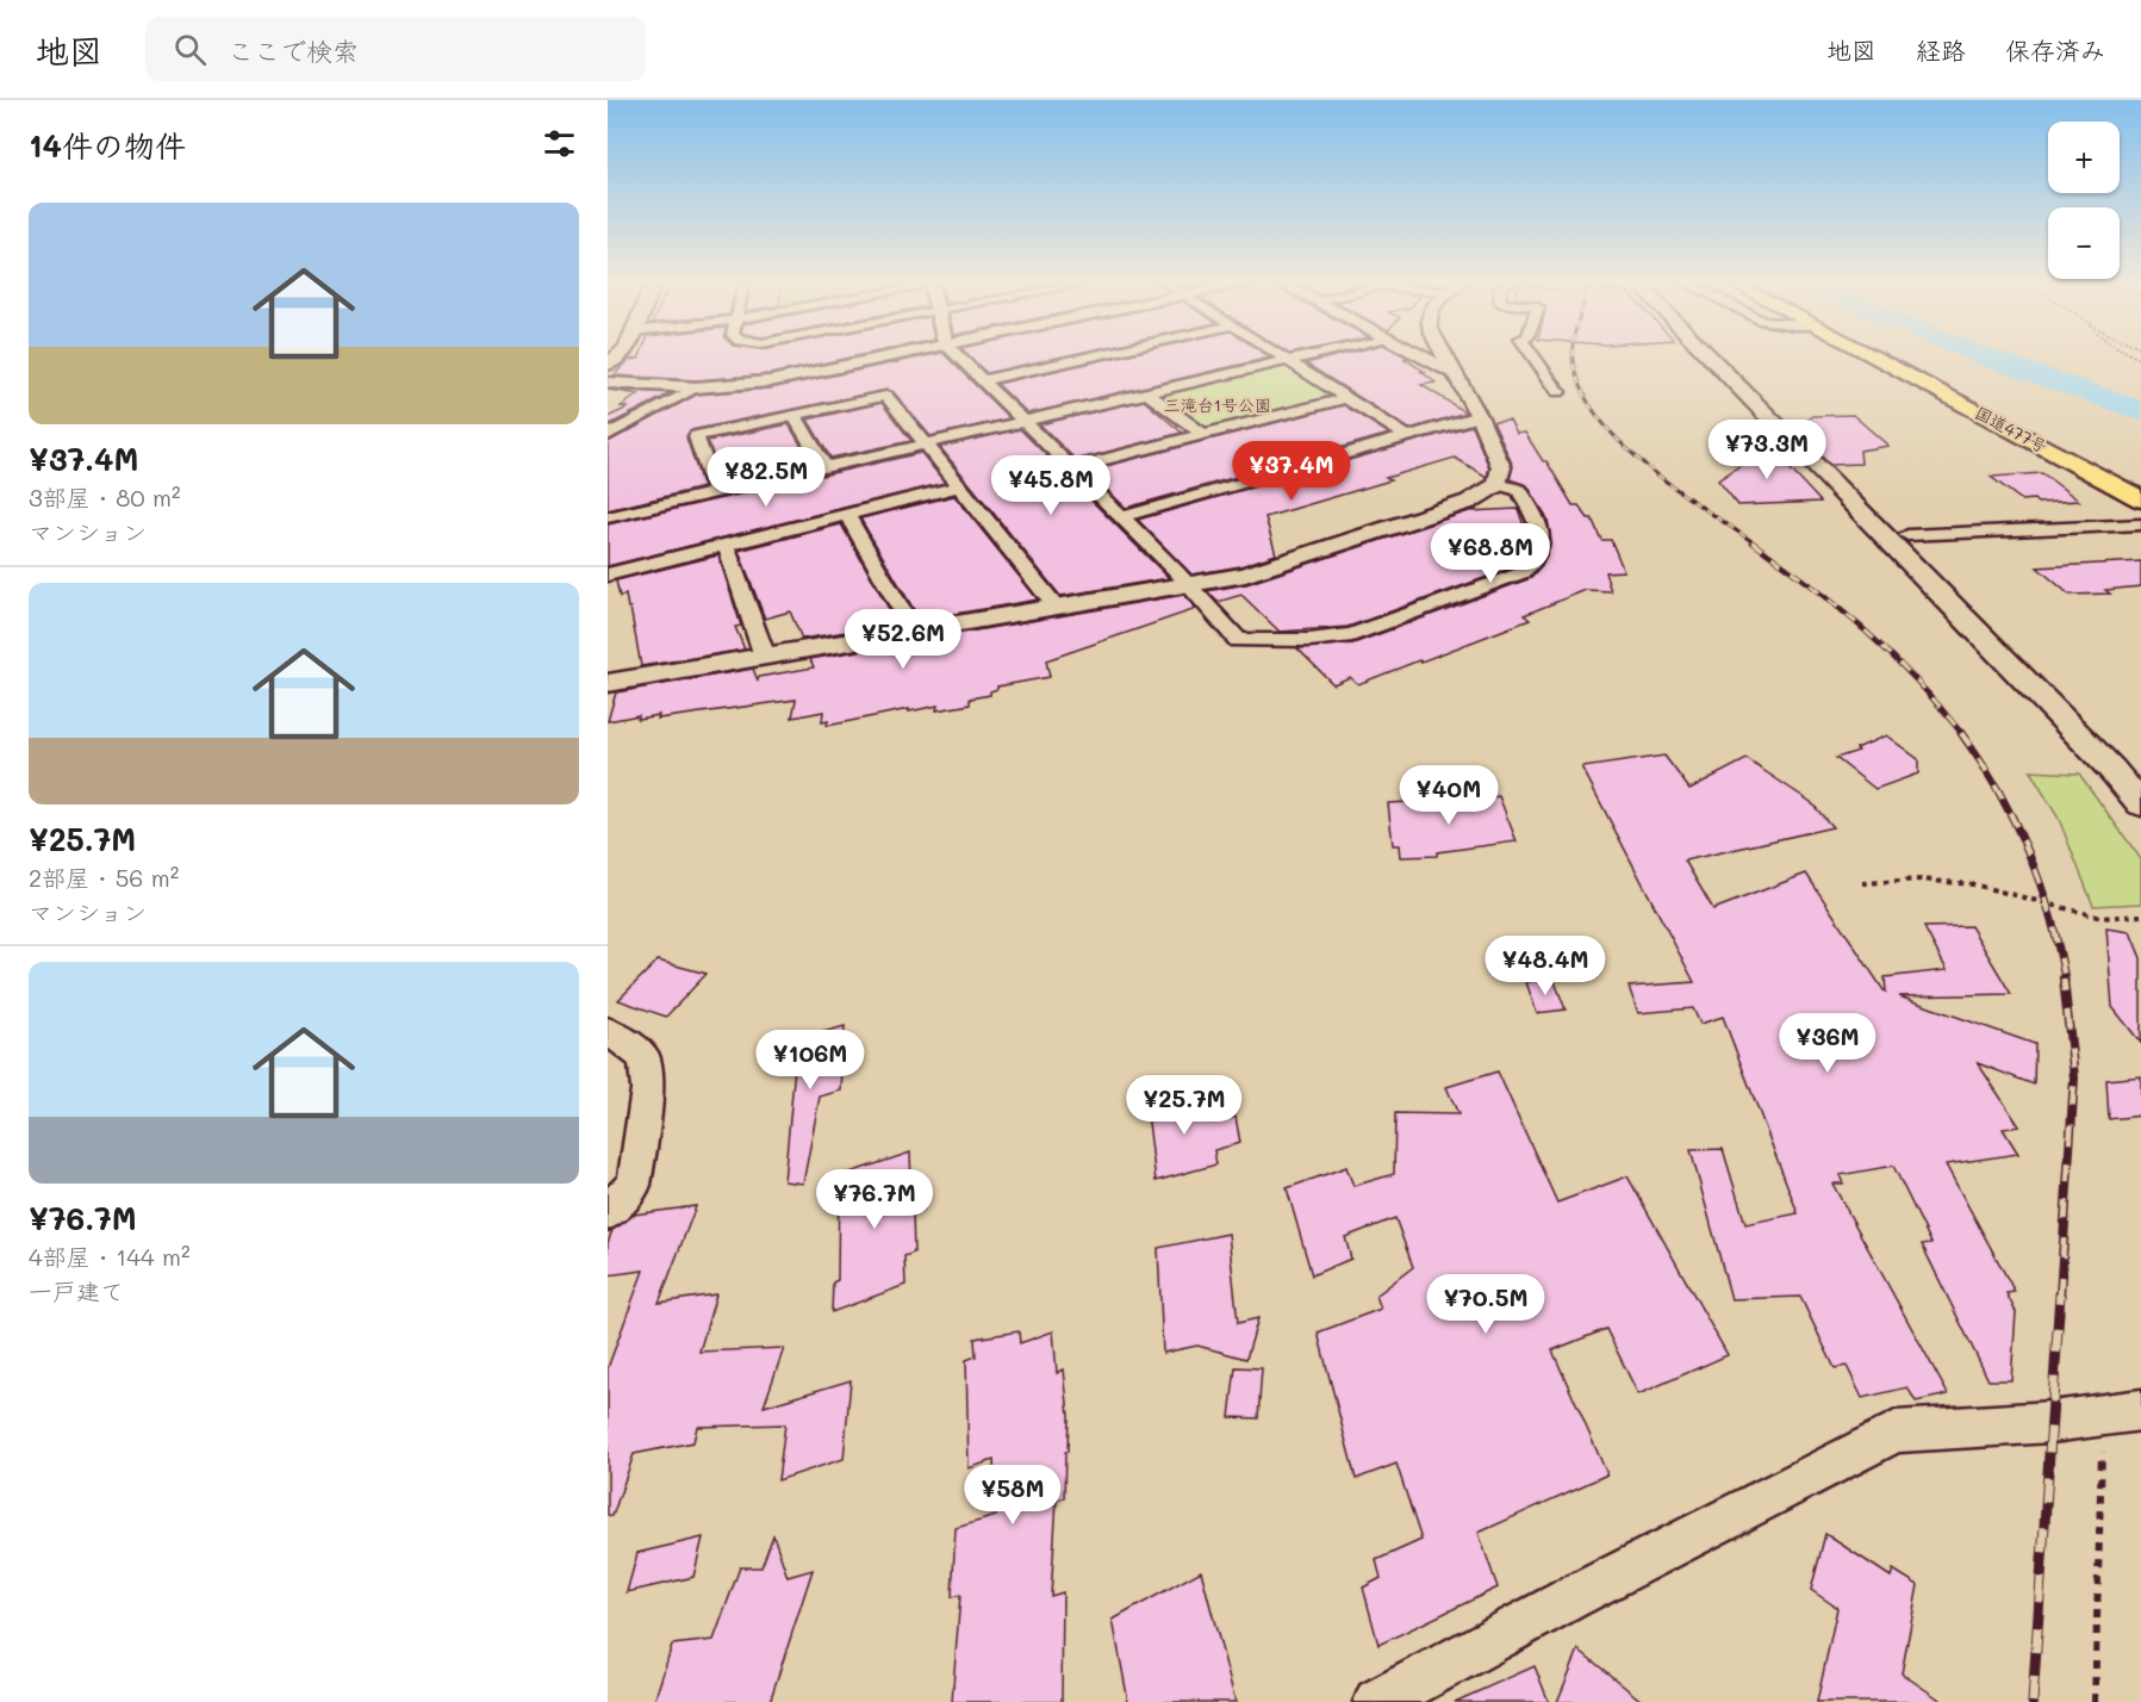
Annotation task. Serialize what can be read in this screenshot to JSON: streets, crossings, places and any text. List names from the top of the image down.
{
  "streets": {
    "highway": ["国道477号"]
  },
  "parks": ["三滝台1号公園"],
  "page": {
    "header": "地図",
    "search": "ここで検索",
    "nav": ["地図", "経路", "保存済み"],
    "heading": "14件の物件",
    "map_buttons": ["+", "−"],
    "list": [
      {
        "name": "¥37.4M",
        "note": "3部屋 · 80 m² · マンション"
      },
      {
        "name": "¥25.7M",
        "note": "2部屋 · 56 m² · マンション"
      },
      {
        "name": "¥76.7M",
        "note": "4部屋 · 144 m² · 一戸建て"
      }
    ],
    "price": [
      "¥73.3M",
      "¥37.4M",
      "¥82.5M",
      "¥45.8M",
      "¥68.8M",
      "¥52.6M",
      "¥40M",
      "¥48.4M",
      "¥36M",
      "¥106M",
      "¥25.7M",
      "¥76.7M",
      "¥70.5M",
      "¥58M"
    ]
  }
}
